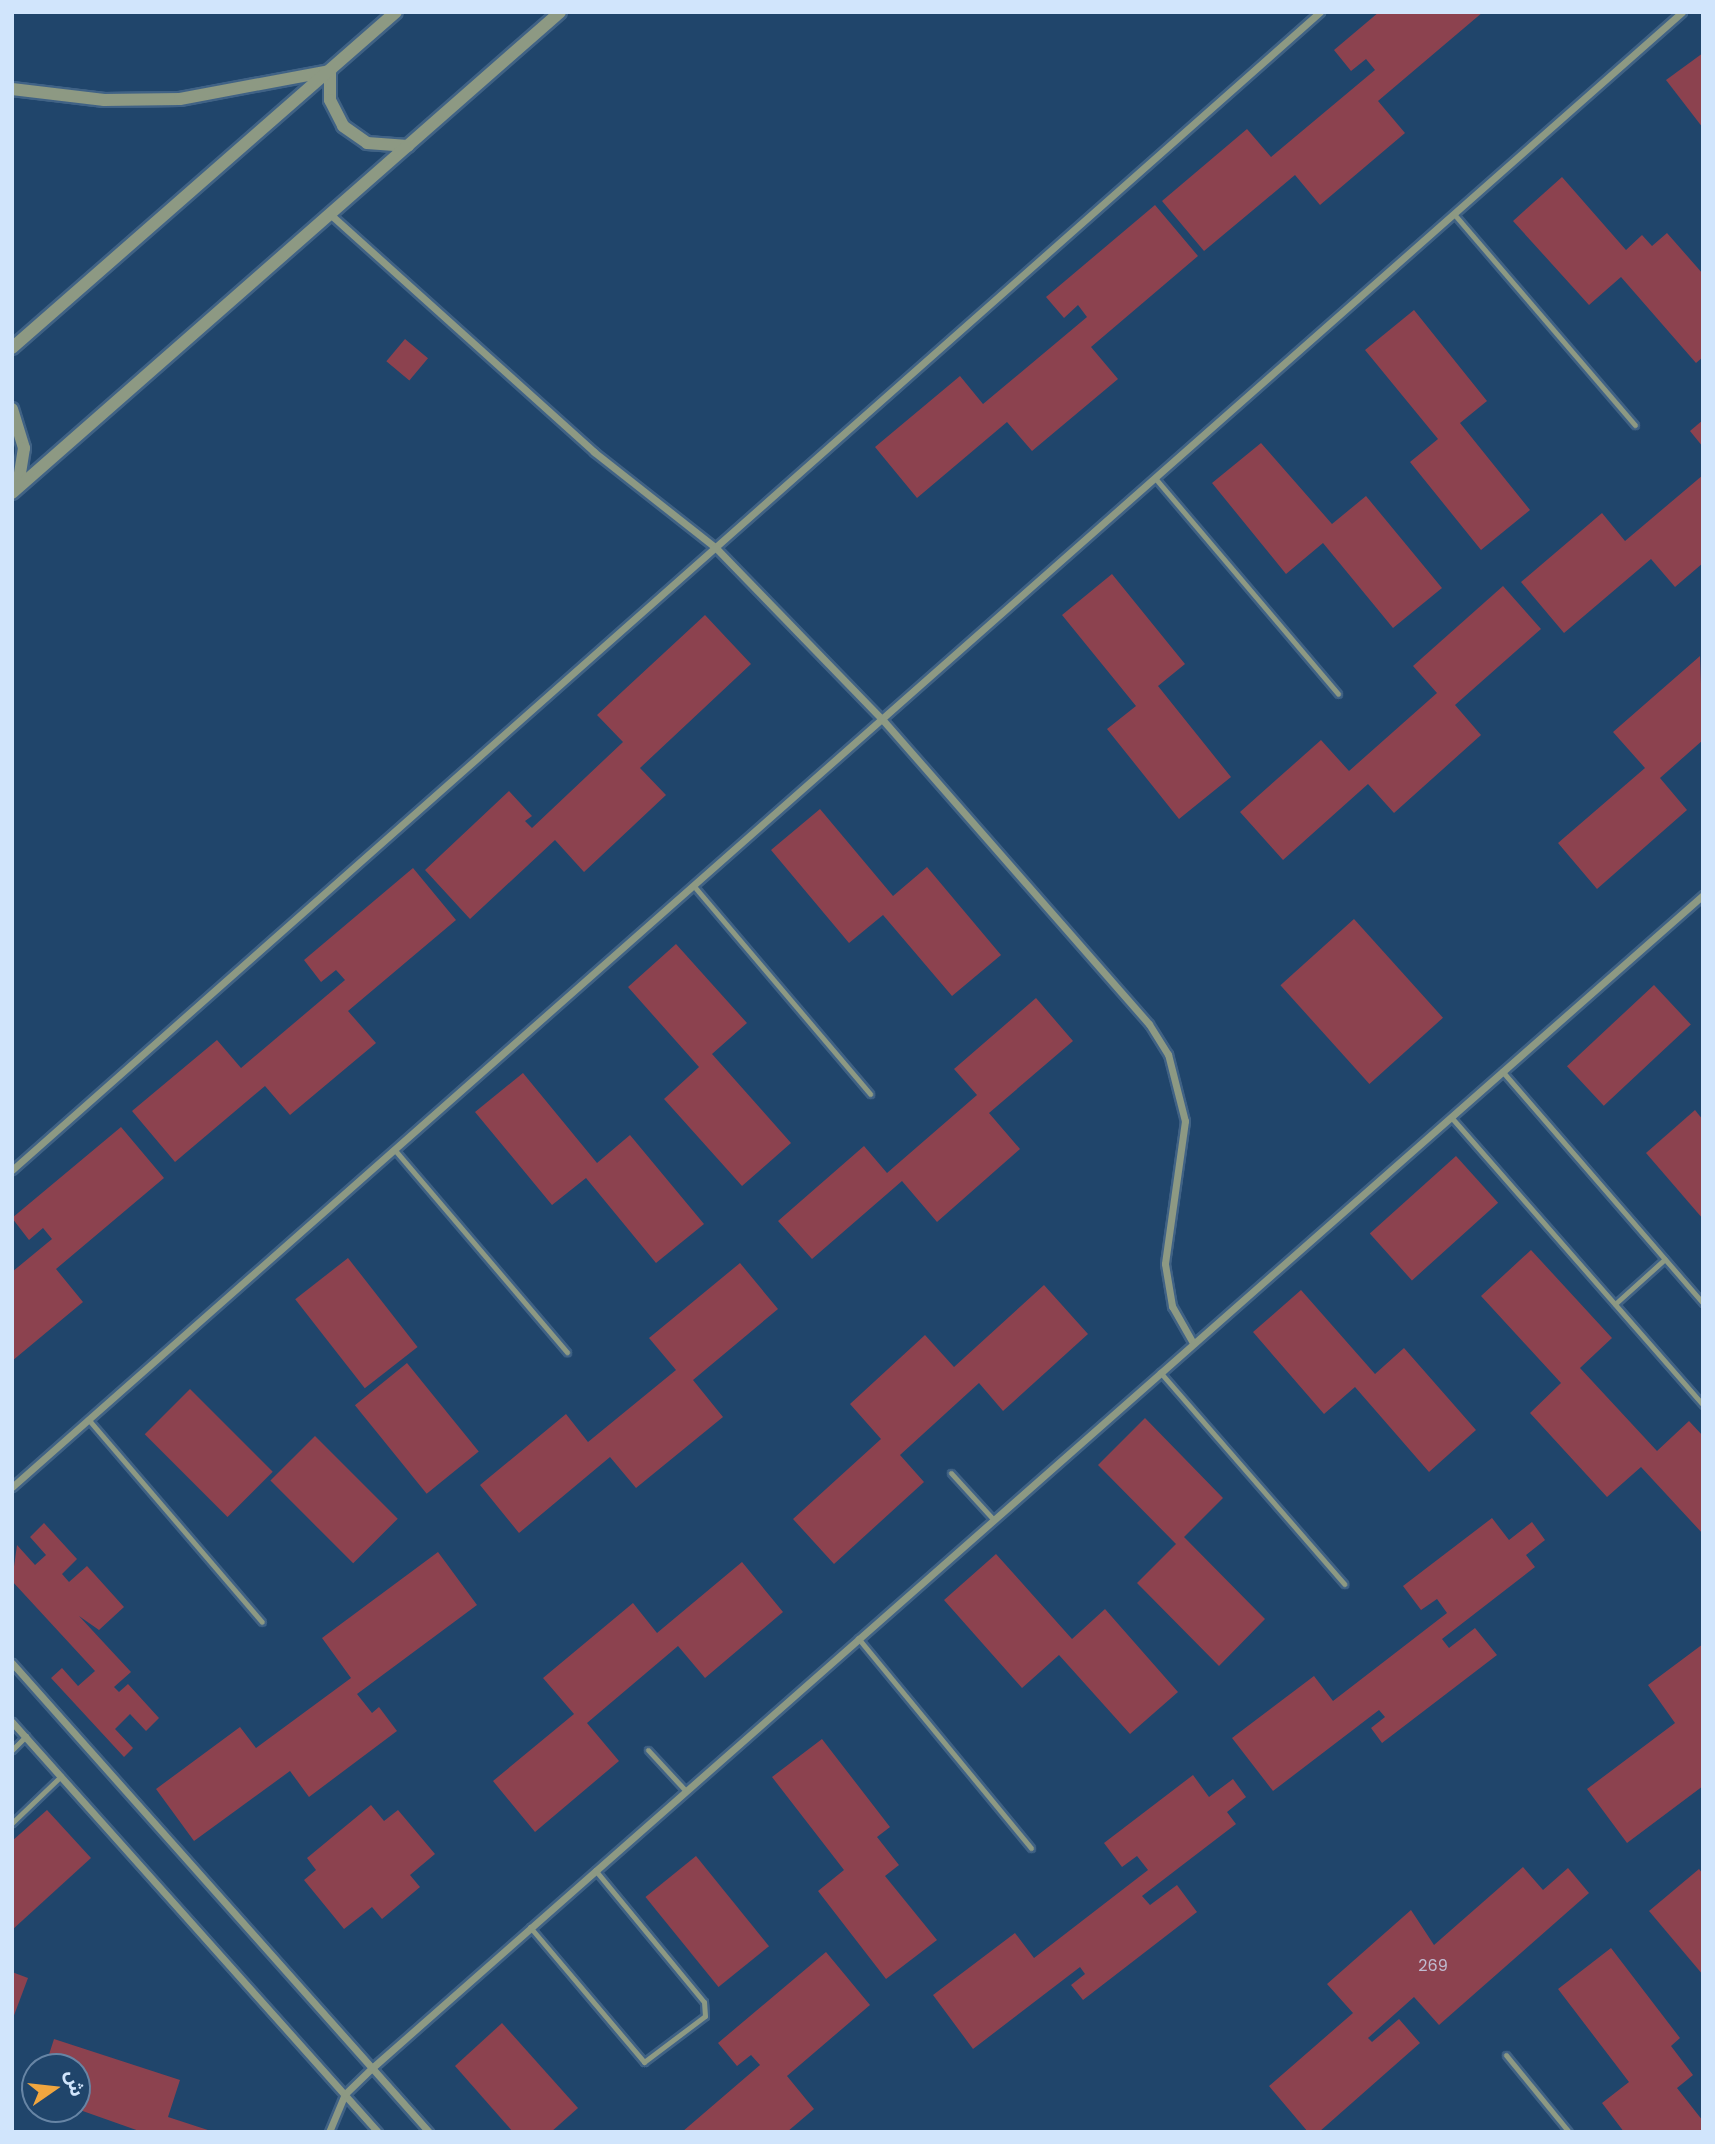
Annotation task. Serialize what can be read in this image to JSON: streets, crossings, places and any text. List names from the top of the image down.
{
  "house_numbers": ["269"],
  "north": "right"
}
